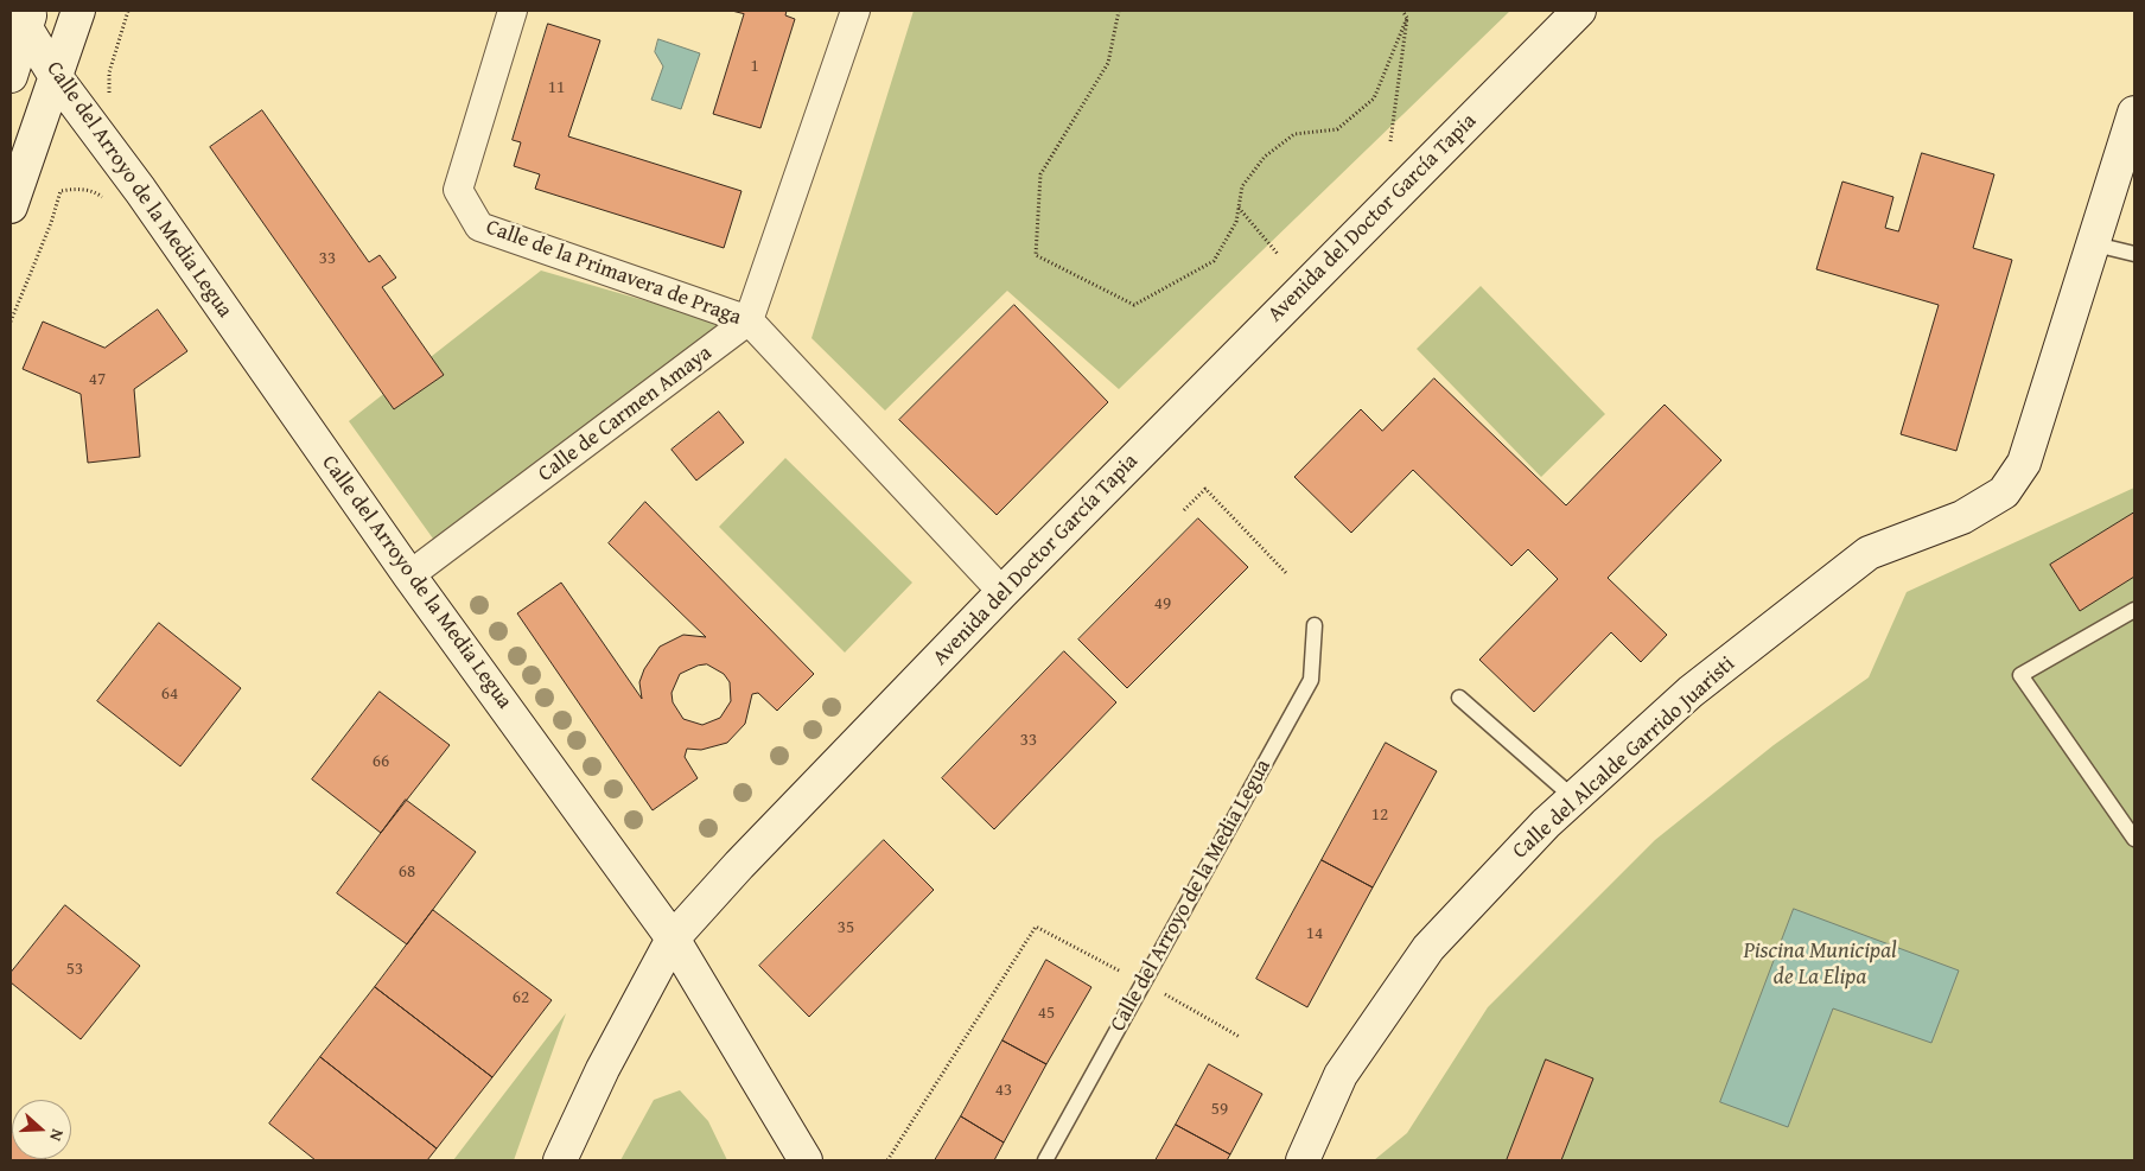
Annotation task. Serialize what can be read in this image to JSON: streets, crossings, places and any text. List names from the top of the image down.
{
  "streets": {
    "street": [
      "Calle del Arroyo de la Media Legua",
      "Avenida del Doctor García Tapia",
      "Calle de la Primavera de Praga",
      "Calle de Carmen Amaya",
      "Calle del Alcalde Garrido Juaristi"
    ]
  },
  "crossings": [
    ["Calle del Arroyo de la Media Legua", "Avenida del Doctor García Tapia"],
    ["Calle del Arroyo de la Media Legua", "Calle de Carmen Amaya"],
    ["Avenida del Doctor García Tapia", "Calle de la Primavera de Praga"],
    ["Calle de la Primavera de Praga", "Calle de Carmen Amaya"]
  ],
  "water": ["Piscina Municipal de La Elipa"],
  "house_numbers": [
    "1",
    "11",
    "33",
    "47",
    "49",
    "64",
    "33",
    "66",
    "12",
    "68",
    "35",
    "14",
    "53",
    "62",
    "45",
    "43",
    "59"
  ],
  "north": "right"
}
